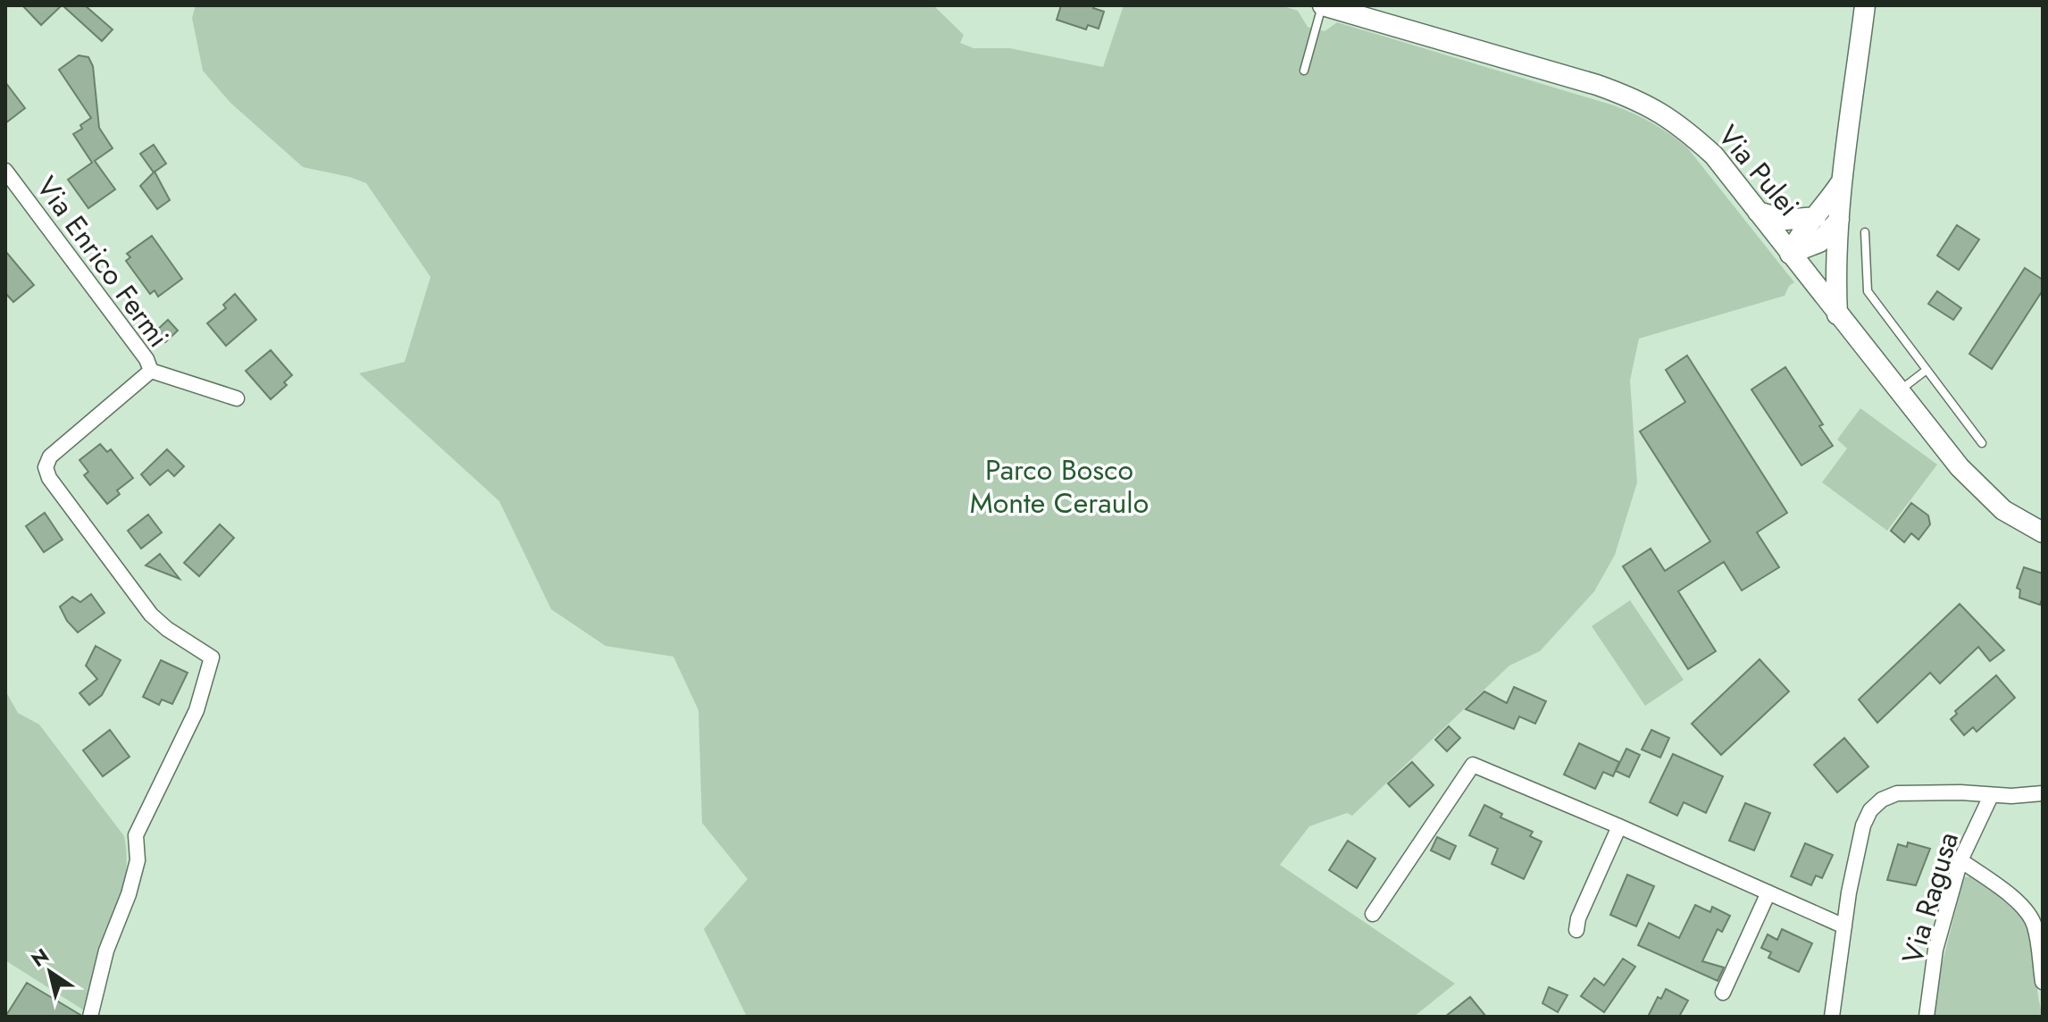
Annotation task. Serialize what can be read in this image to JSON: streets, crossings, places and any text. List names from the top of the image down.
{
  "streets": {
    "main road": ["Via Pulei"],
    "street": ["Via Enrico Fermi", "Via Ragusa"]
  },
  "parks": ["Parco Bosco Monte Ceraulo"],
  "north": "top left"
}
